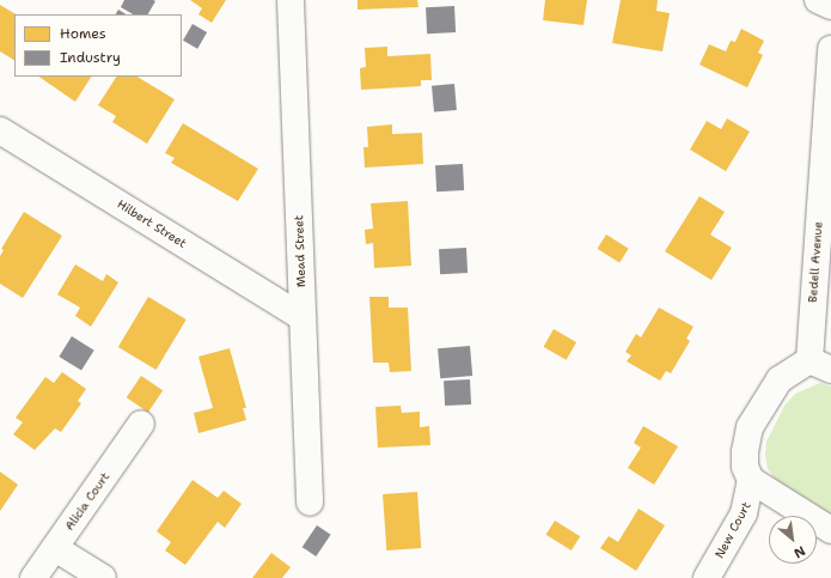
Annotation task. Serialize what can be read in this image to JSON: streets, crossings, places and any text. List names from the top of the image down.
{
  "streets": {
    "street": [
      "Hilbert Street",
      "Mead Street",
      "Bedell Avenue",
      "Alicia Court",
      "New Court"
    ]
  },
  "crossings": [
    ["Hilbert Street", "Mead Street"],
    ["Bedell Avenue", "New Court"]
  ],
  "legend": ["Homes", "Industry"],
  "north": "bottom right"
}
